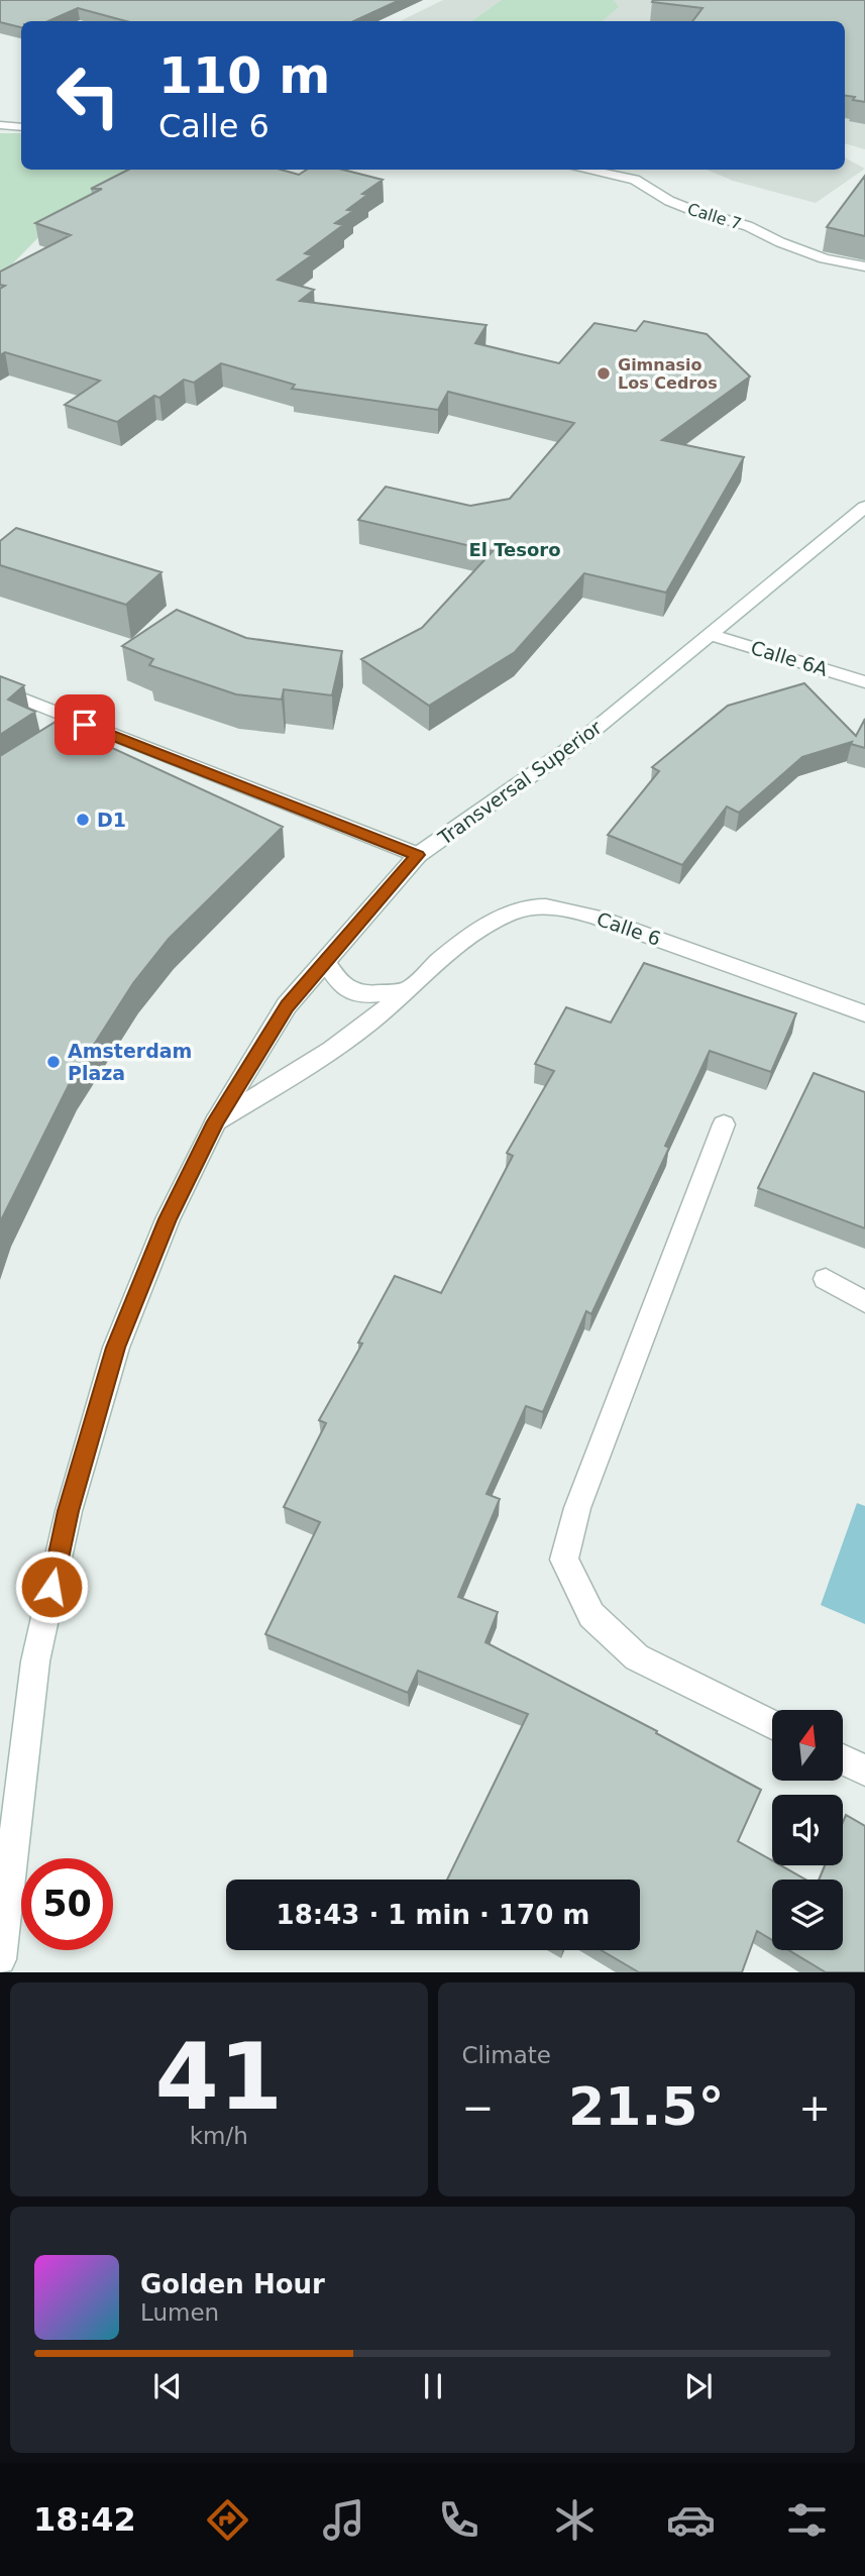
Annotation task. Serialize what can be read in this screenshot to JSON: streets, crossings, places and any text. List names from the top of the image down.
{
  "streets": {
    "street": [
      "Calle 7",
      "Calle 6A",
      "Transversal Superior",
      "Calle 6"
    ]
  },
  "crossings": [
    ["Calle 6A", "Transversal Superior"],
    ["Transversal Superior", "Calle 6"]
  ],
  "districts": ["El Tesoro"],
  "places": ["Gimnasio Los Cedros", "D1", "Amsterdam Plaza"],
  "north": "top",
  "page": {
    "turn": ["110 m", "Calle 6"],
    "limit": "50",
    "trip": "18:43 · 1 min · 170 m",
    "tile": [
      ["41", "km/h"],
      "Climate"
    ],
    "heat": ["−", "21.5°", "+"],
    "song": ["Golden Hour", "Lumen"],
    "tabs": "18:42"
  }
}
